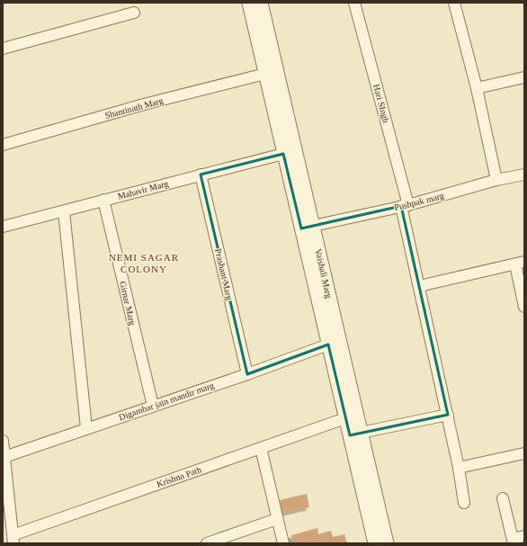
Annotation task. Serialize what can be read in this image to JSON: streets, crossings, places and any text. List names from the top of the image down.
{
  "streets": {
    "street": [
      "Hari SIngh",
      "Shantinath Marg",
      "Mahavir Marg",
      "Pushpak marg",
      "Vaishali Marg",
      "Prashant Marg",
      "Girnar Marg",
      "Digambar jain mandir marg",
      "Krishna Path"
    ]
  },
  "crossings": [
    ["Hari SIngh", "Pushpak marg"],
    ["Shantinath Marg", "Vaishali Marg"],
    ["Mahavir Marg", "Vaishali Marg"],
    ["Mahavir Marg", "Prashant Marg"],
    ["Mahavir Marg", "Girnar Marg"],
    ["Pushpak marg", "Vaishali Marg"],
    ["Vaishali Marg", "Digambar jain mandir marg"],
    ["Vaishali Marg", "Krishna Path"],
    ["Prashant Marg", "Digambar jain mandir marg"],
    ["Girnar Marg", "Digambar jain mandir marg"]
  ],
  "districts": ["NEMI SAGAR COLONY"]
}
